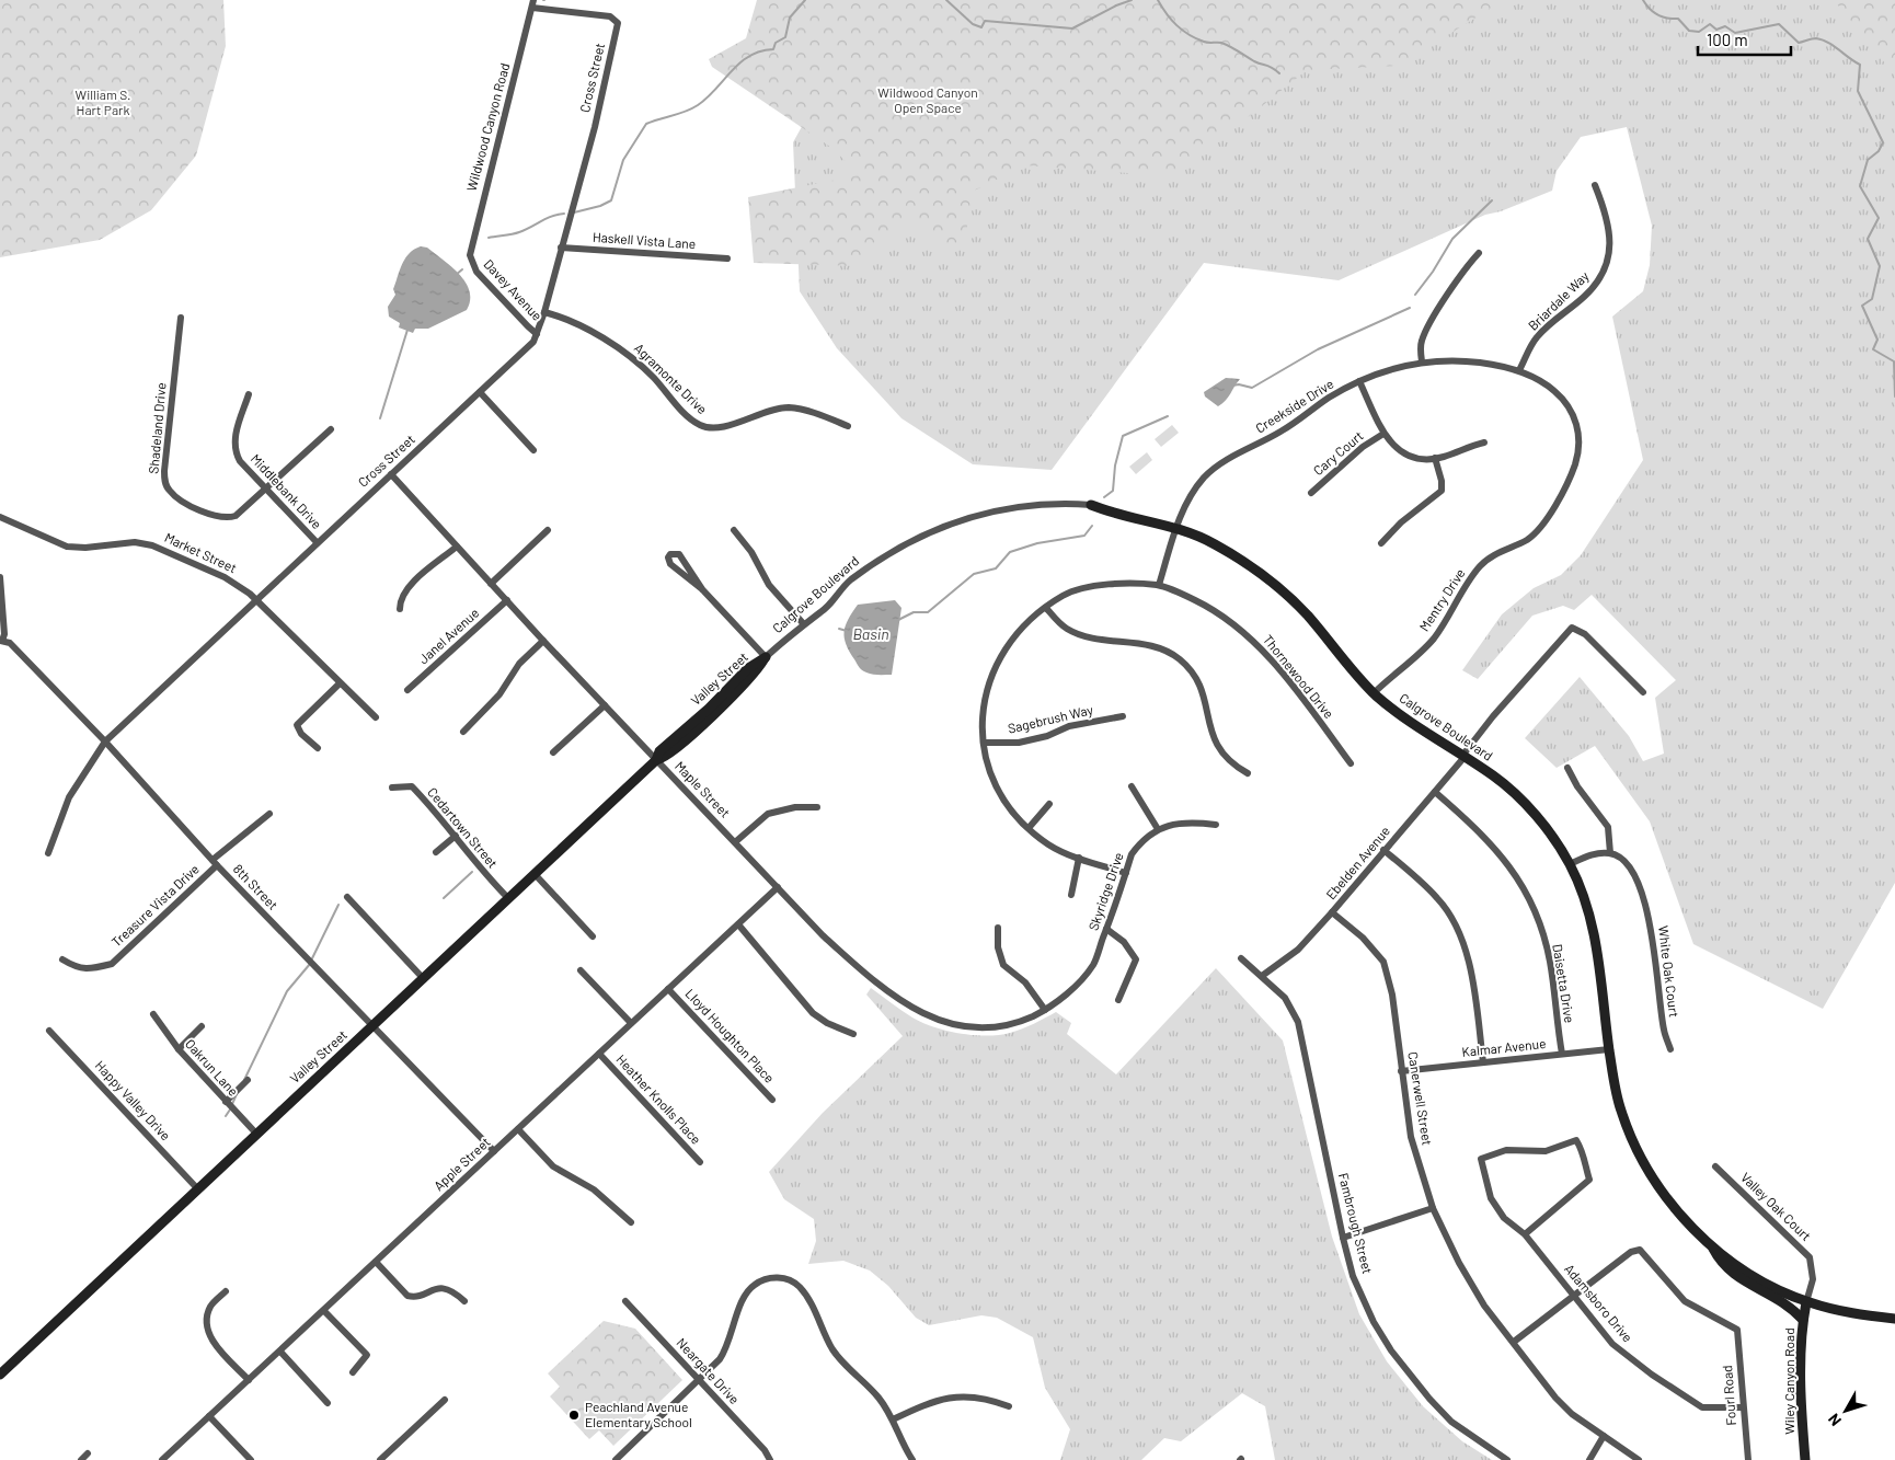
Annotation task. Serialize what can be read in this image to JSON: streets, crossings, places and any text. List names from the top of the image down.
{
  "streets": {
    "street": [
      "Cross Street",
      "Wildwood Canyon Road",
      "Haskell Vista Lane",
      "Davey Avenue",
      "Briardale Way",
      "Agramonte Drive",
      "Creekside Drive",
      "Shadeland Drive",
      "Cary Court",
      "Middlebank Drive",
      "Market Street",
      "Calgrove Boulevard",
      "Mentry Drive",
      "Janel Avenue",
      "Thornewood Drive",
      "Valley Street",
      "Sagebrush Way",
      "Maple Street",
      "Cedartown Street",
      "Ebelden Avenue",
      "8th Street",
      "Skyridge Drive",
      "Treasure Vista Drive",
      "White Oak Court",
      "Daisetta Drive",
      "Lloyd Houghton Place",
      "Kalmar Avenue",
      "Oakrun Lane",
      "Canerwell Street",
      "Heather Knolls Place",
      "Happy Valley Drive",
      "Apple Street",
      "Valley Oak Court",
      "Fambrough Street",
      "Adamsboro Drive",
      "Neargate Drive",
      "Wiley Canyon Road",
      "Fourl Road"
    ]
  },
  "crossings": [
    ["Cross Street", "Wildwood Canyon Road"],
    ["Cross Street", "Haskell Vista Lane"],
    ["Cross Street", "Davey Avenue"],
    ["Cross Street", "Agramonte Drive"],
    ["Cross Street", "Middlebank Drive"],
    ["Cross Street", "Market Street"],
    ["Cross Street", "Maple Street"],
    ["Cross Street", "8th Street"],
    ["Wildwood Canyon Road", "Davey Avenue"],
    ["Briardale Way", "Creekside Drive"],
    ["Briardale Way", "Mentry Drive"],
    ["Creekside Drive", "Calgrove Boulevard"],
    ["Creekside Drive", "Mentry Drive"],
    ["Creekside Drive", "Thornewood Drive"],
    ["Shadeland Drive", "Middlebank Drive"],
    ["Calgrove Boulevard", "Mentry Drive"],
    ["Calgrove Boulevard", "Valley Street"],
    ["Calgrove Boulevard", "Ebelden Avenue"],
    ["Calgrove Boulevard", "Kalmar Avenue"],
    ["Calgrove Boulevard", "Valley Oak Court"],
    ["Calgrove Boulevard", "Wiley Canyon Road"],
    ["Janel Avenue", "Maple Street"],
    ["Valley Street", "Maple Street"],
    ["Valley Street", "Cedartown Street"],
    ["Valley Street", "8th Street"],
    ["Valley Street", "Oakrun Lane"],
    ["Valley Street", "Happy Valley Drive"],
    ["Maple Street", "Skyridge Drive"],
    ["Maple Street", "Apple Street"],
    ["Ebelden Avenue", "Daisetta Drive"],
    ["Ebelden Avenue", "Canerwell Street"],
    ["Ebelden Avenue", "Fambrough Street"],
    ["8th Street", "Treasure Vista Drive"],
    ["8th Street", "Apple Street"],
    ["Daisetta Drive", "Kalmar Avenue"],
    ["Lloyd Houghton Place", "Apple Street"],
    ["Kalmar Avenue", "Canerwell Street"],
    ["Heather Knolls Place", "Apple Street"],
    ["Valley Oak Court", "Wiley Canyon Road"],
    ["Adamsboro Drive", "Fourl Road"]
  ],
  "water": ["Basin"],
  "parks": ["Wildwood Canyon Open Space", "William S. Hart Park"],
  "places": ["Peachland Avenue Elementary School"],
  "scale_bar": "100 m",
  "north": "bottom left"
}
